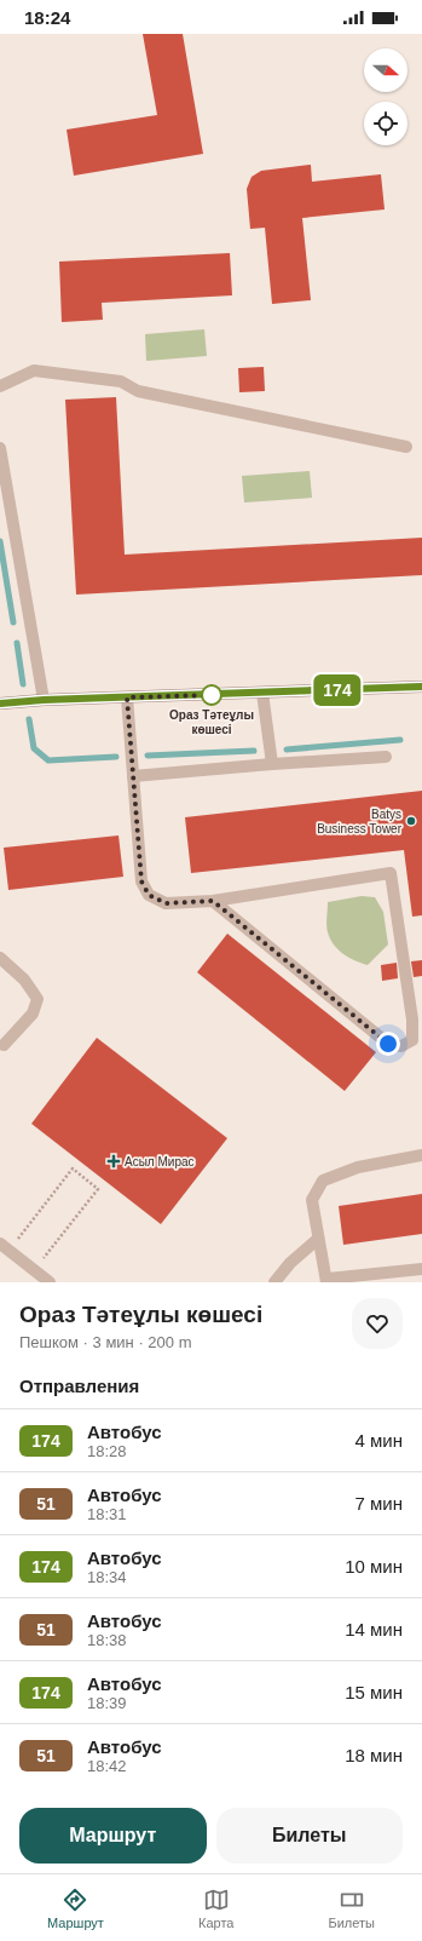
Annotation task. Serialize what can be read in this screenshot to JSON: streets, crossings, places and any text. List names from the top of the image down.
{
  "places": {
    "other": ["Ораз Тәтеұлы көшесі", "Batys Business Tower"],
    "health": ["Асыл Мирас"]
  },
  "lines": ["bus line 174"],
  "north": "right",
  "page": {
    "status": "18:24",
    "on_map": "174",
    "heading": [
      ["Ораз Тәтеұлы көшесі", "Пешком · 3 мин · 200 m"],
      "Отправления"
    ],
    "list": [
      {
        "mark": "174",
        "name": "Автобус",
        "note": "18:28",
        "value": "4 мин"
      },
      {
        "mark": "51",
        "name": "Автобус",
        "note": "18:31",
        "value": "7 мин"
      },
      {
        "mark": "174",
        "name": "Автобус",
        "note": "18:34",
        "value": "10 мин"
      },
      {
        "mark": "51",
        "name": "Автобус",
        "note": "18:38",
        "value": "14 мин"
      },
      {
        "mark": "174",
        "name": "Автобус",
        "note": "18:39",
        "value": "15 мин"
      },
      {
        "mark": "51",
        "name": "Автобус",
        "note": "18:42",
        "value": "18 мин"
      }
    ],
    "buttons": ["Маршрут", "Билеты"],
    "tabs": ["Маршрут", "Карта", "Билеты"]
  }
}
